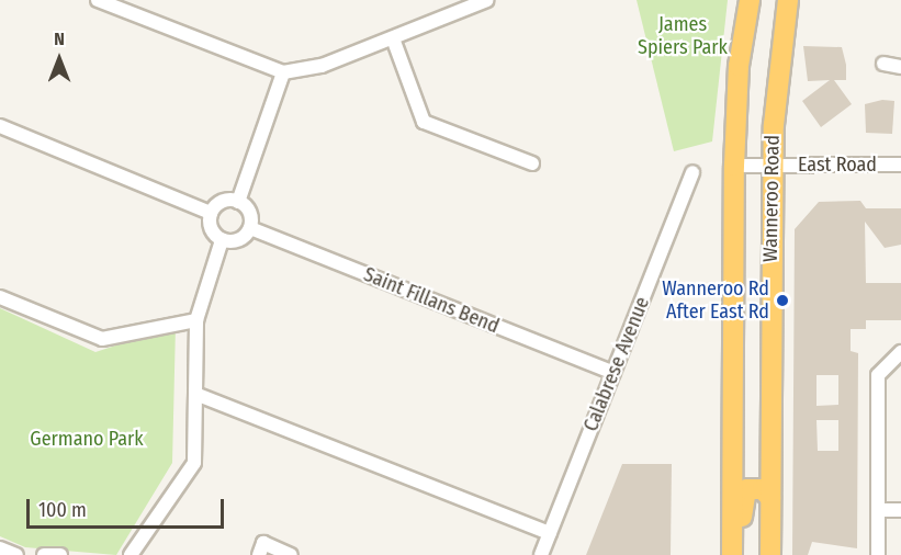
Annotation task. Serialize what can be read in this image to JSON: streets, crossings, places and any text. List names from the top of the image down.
{
  "streets": {
    "highway": ["Wanneroo Road"],
    "street": ["East Road", "Saint Fillans Bend", "Calabrese Avenue"]
  },
  "crossings": [
    ["East Road", "Wanneroo Road"],
    ["Saint Fillans Bend", "Calabrese Avenue"]
  ],
  "parks": ["James Spiers Park", "Germano Park"],
  "places": ["Wanneroo Rd After East Rd"],
  "scale_bar": "100 m",
  "north": "top"
}
